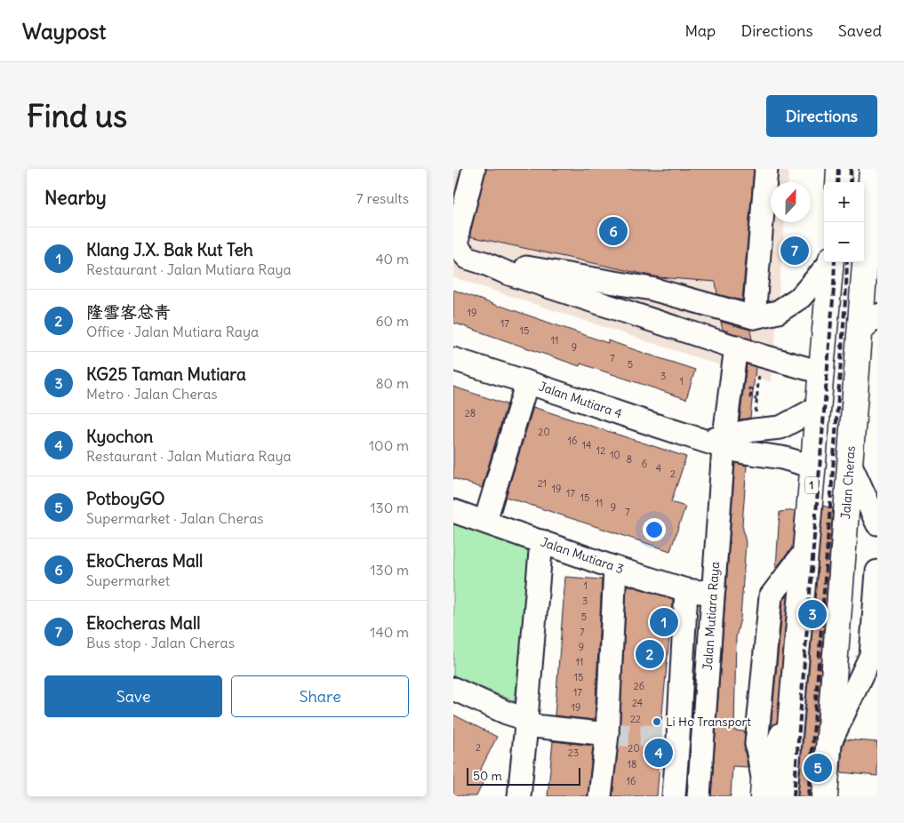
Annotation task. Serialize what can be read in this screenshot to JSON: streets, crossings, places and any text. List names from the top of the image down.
{
  "streets": {
    "highway": ["Jalan Cheras", "1"],
    "street": ["Jalan Mutiara 4", "Jalan Mutiara 3", "Jalan Mutiara Raya"]
  },
  "crossings": [
    ["Jalan Mutiara 4", "1"],
    ["Jalan Mutiara 4", "Jalan Mutiara Raya"],
    ["Jalan Mutiara 3", "Jalan Mutiara Raya"]
  ],
  "places": ["Li Ho Transport"],
  "house_numbers": [
    "19",
    "17",
    "15",
    "11",
    "9",
    "7",
    "5",
    "3",
    "1",
    "28",
    "20",
    "16",
    "14",
    "12",
    "10",
    "8",
    "6",
    "4",
    "2",
    "21",
    "19",
    "17",
    "15",
    "11",
    "9",
    "7",
    "1",
    "3",
    "5",
    "7",
    "9",
    "11",
    "15",
    "26",
    "17",
    "24",
    "19",
    "22",
    "2",
    "20",
    "23",
    "18",
    "16"
  ],
  "scale_bar": "50 m",
  "north": "top",
  "page": {
    "header": "Waypost",
    "nav": ["Map", "Directions", "Saved"],
    "buttons": [
      "Directions",
      ["Save", "Share"]
    ],
    "title": "Find us",
    "heading": ["Nearby", "7 results"],
    "map_buttons": ["+", "−"],
    "pins": [
      "6",
      "7",
      "3",
      "1",
      "2",
      "4",
      "5"
    ],
    "list": [
      {
        "mark": "1",
        "name": "Klang J.X. Bak Kut Teh",
        "note": "Restaurant · Jalan Mutiara Raya",
        "value": "40 m"
      },
      {
        "mark": "2",
        "name": "隆雪客总青",
        "note": "Office · Jalan Mutiara Raya",
        "value": "60 m"
      },
      {
        "mark": "3",
        "name": "KG25 Taman Mutiara",
        "note": "Metro · Jalan Cheras",
        "value": "80 m"
      },
      {
        "mark": "4",
        "name": "Kyochon",
        "note": "Restaurant · Jalan Mutiara Raya",
        "value": "100 m"
      },
      {
        "mark": "5",
        "name": "PotboyGO",
        "note": "Supermarket · Jalan Cheras",
        "value": "130 m"
      },
      {
        "mark": "6",
        "name": "EkoCheras Mall",
        "note": "Supermarket",
        "value": "130 m"
      },
      {
        "mark": "7",
        "name": "Ekocheras Mall",
        "note": "Bus stop · Jalan Cheras",
        "value": "140 m"
      }
    ],
    "scale": "50 m"
  }
}
